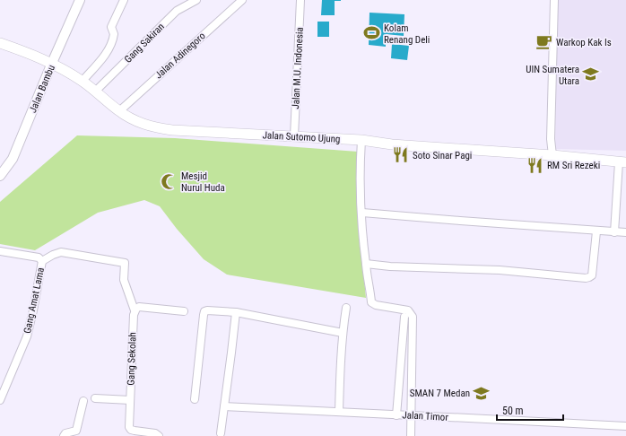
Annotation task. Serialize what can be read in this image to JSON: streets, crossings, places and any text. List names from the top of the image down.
{
  "streets": {
    "main road": ["Jalan Sutomo Ujung"],
    "street": [
      "Gang Sakiran",
      "Jalan Adinegoro",
      "Jalan M.U. Indonesia",
      "Jalan Bambu",
      "Gang Amat Lama",
      "Gang Sekolah",
      "Jalan Timor"
    ]
  },
  "crossings": [
    ["Gang Sakiran", "Jalan Sutomo Ujung"],
    ["Jalan Adinegoro", "Jalan Sutomo Ujung"],
    ["Jalan M.U. Indonesia", "Jalan Sutomo Ujung"],
    ["Jalan Bambu", "Jalan Sutomo Ujung"]
  ],
  "places": {
    "sports": ["Kolam Renang Deli"],
    "cafe": ["Warkop Kak Is"],
    "school or university": ["UIN Sumatera Utara", "SMAN 7 Medan"],
    "restaurant": ["Soto Sinar Pagi", "RM Sri Rezeki"],
    "mosque": ["Mesjid Nurul Huda"]
  },
  "scale_bar": "50 m"
}
